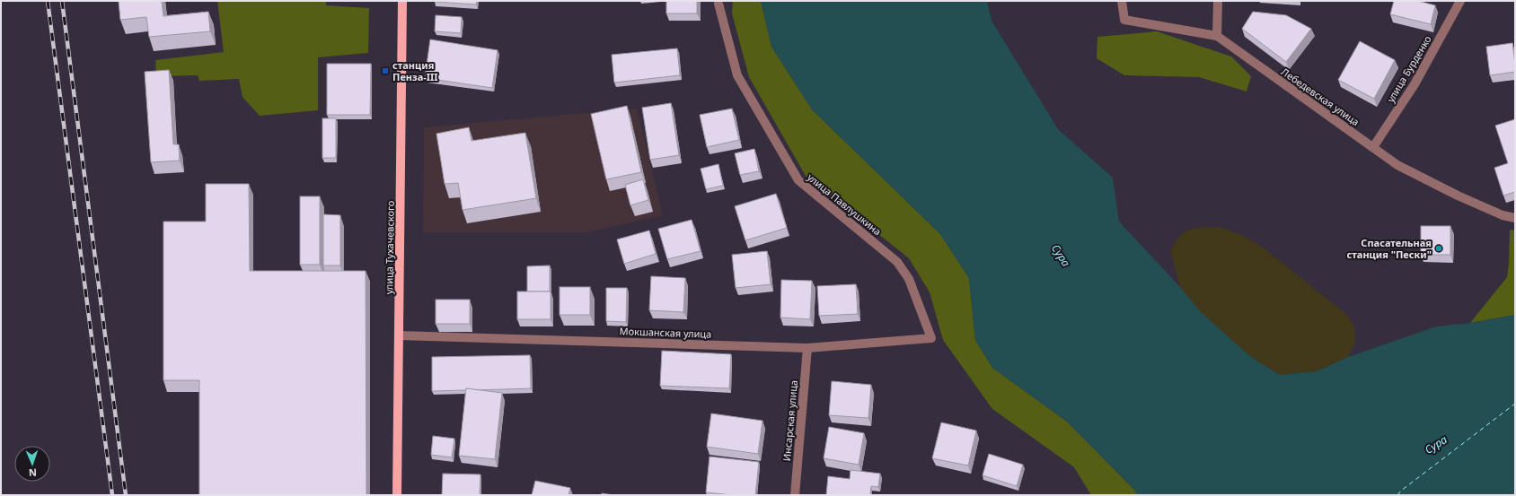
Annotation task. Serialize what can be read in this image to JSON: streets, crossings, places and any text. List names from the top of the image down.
{
  "streets": {
    "main road": ["улица Тухачевского"],
    "street": [
      "улица Бурденко",
      "Лебедевская улица",
      "улица Павлушкина",
      "Мокшанская улица",
      "Инсарская улица"
    ]
  },
  "crossings": [
    ["улица Бурденко", "Лебедевская улица"],
    ["улица Павлушкина", "Мокшанская улица"],
    ["улица Тухачевского", "Мокшанская улица"],
    ["Мокшанская улица", "Инсарская улица"]
  ],
  "water": ["Сура"],
  "places": {
    "transit": ["станция Пенза-III"],
    "other": ["Спасательная станция \"Пески\""]
  },
  "north": "bottom"
}
